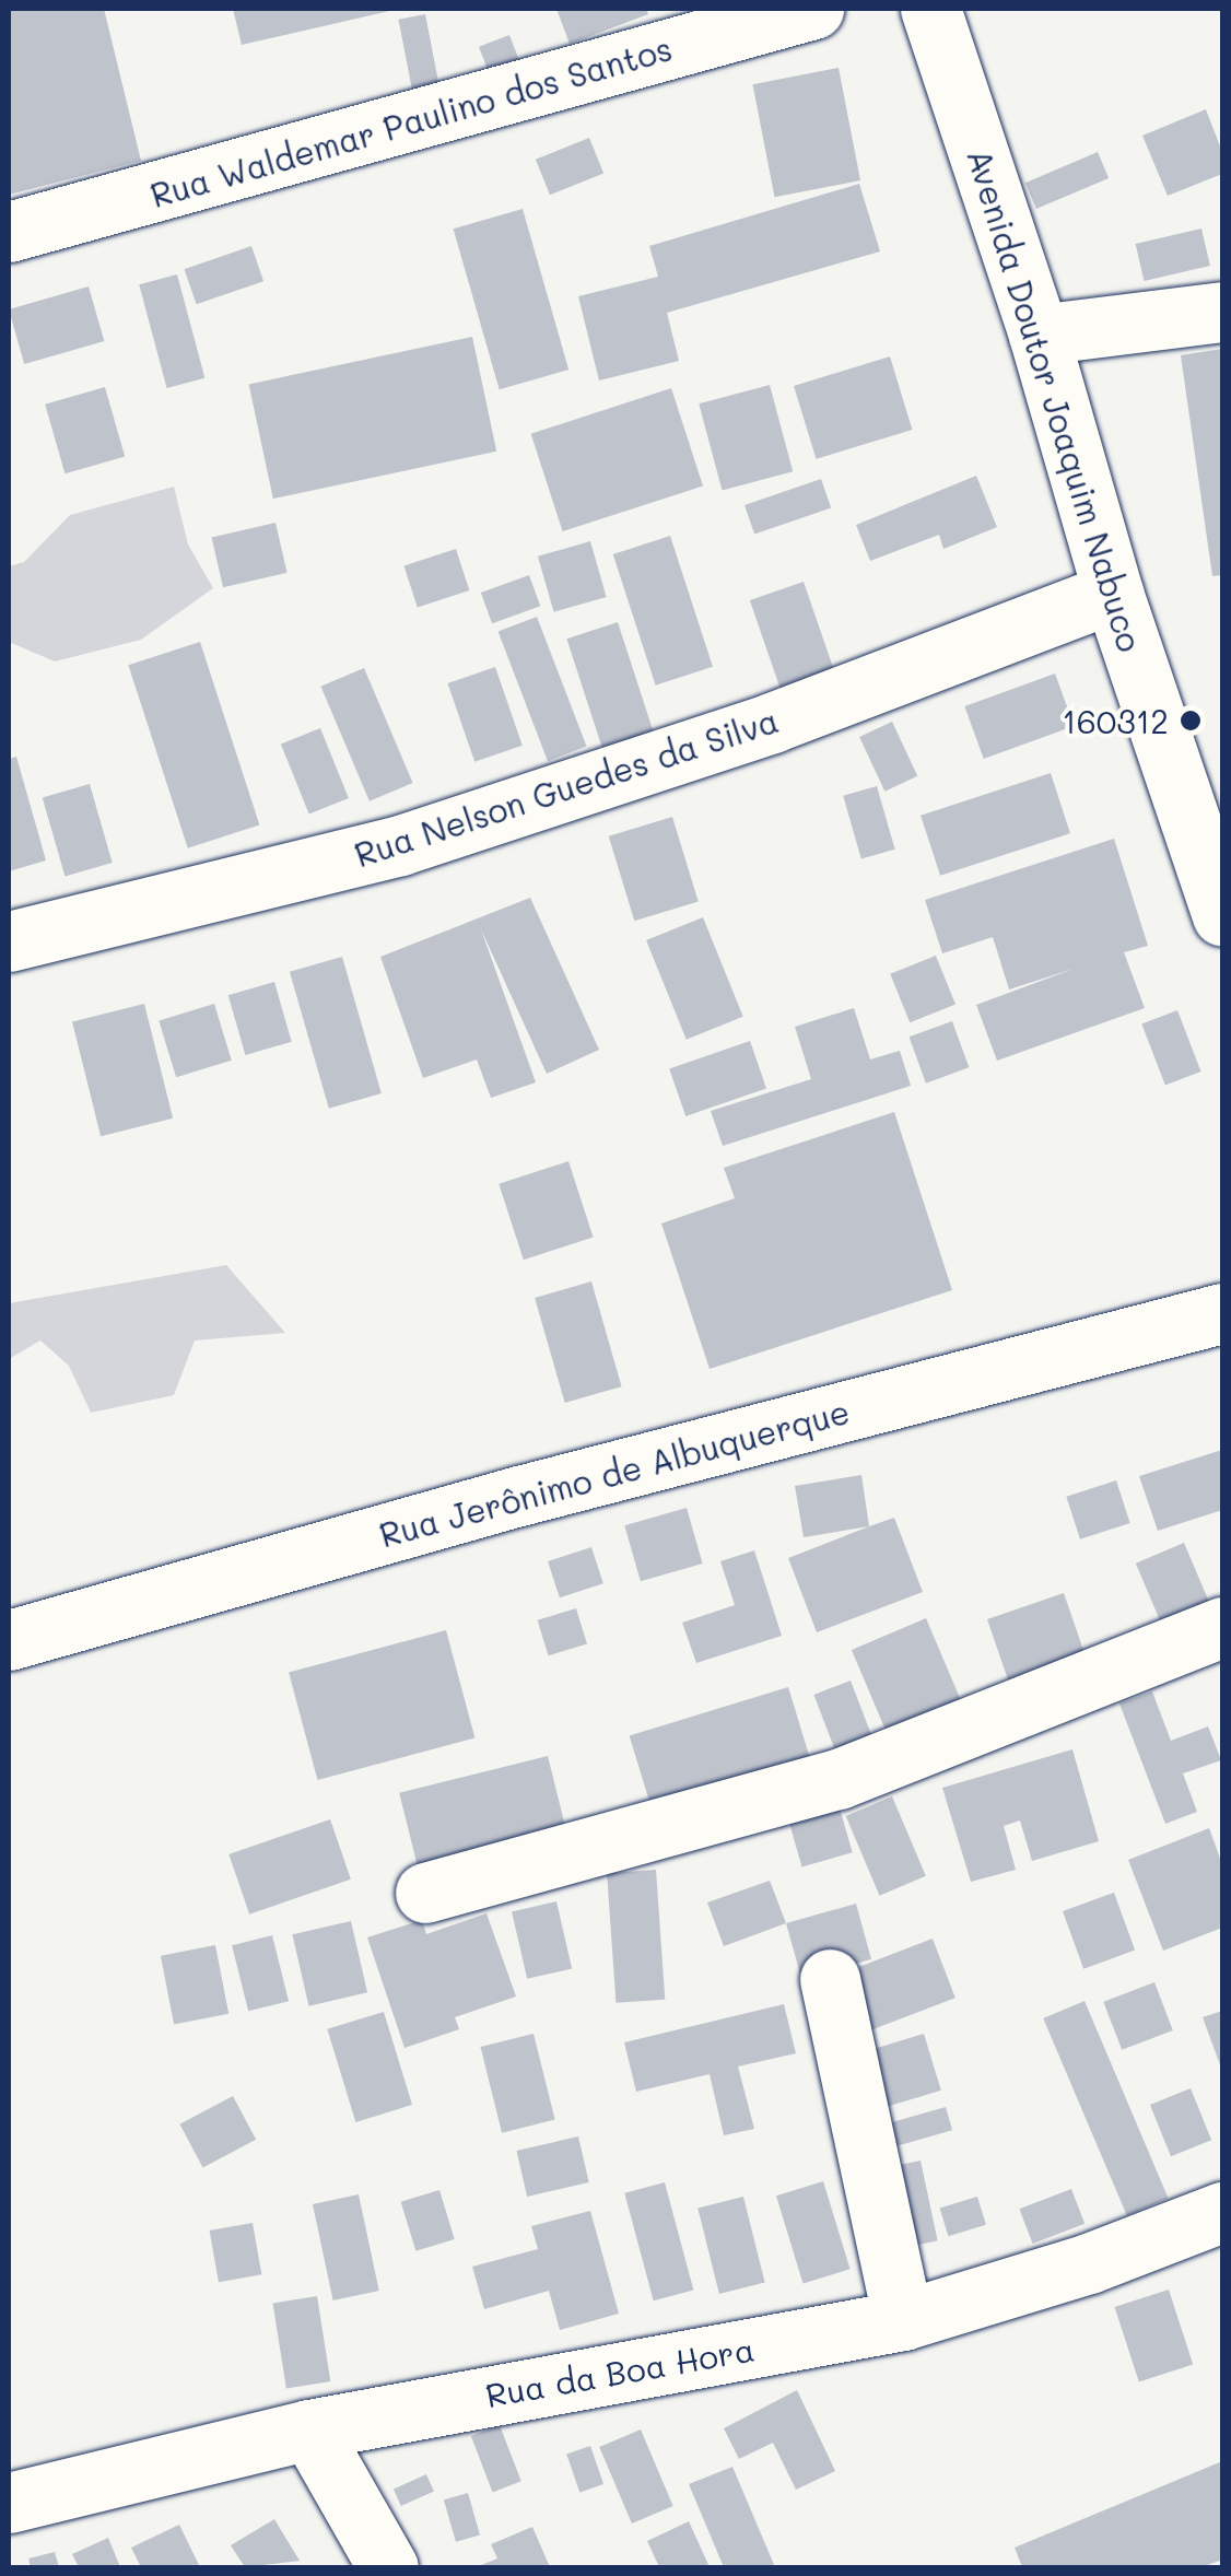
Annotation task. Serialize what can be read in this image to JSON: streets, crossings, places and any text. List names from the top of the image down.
{
  "streets": {
    "street": [
      "Rua Waldemar Paulino dos Santos",
      "Avenida Doutor Joaquim Nabuco",
      "Rua Nelson Guedes da Silva",
      "Rua Jerônimo de Albuquerque",
      "Rua da Boa Hora"
    ]
  },
  "crossings": [
    ["Avenida Doutor Joaquim Nabuco", "Rua Nelson Guedes da Silva"]
  ],
  "places": ["160312"]
}
